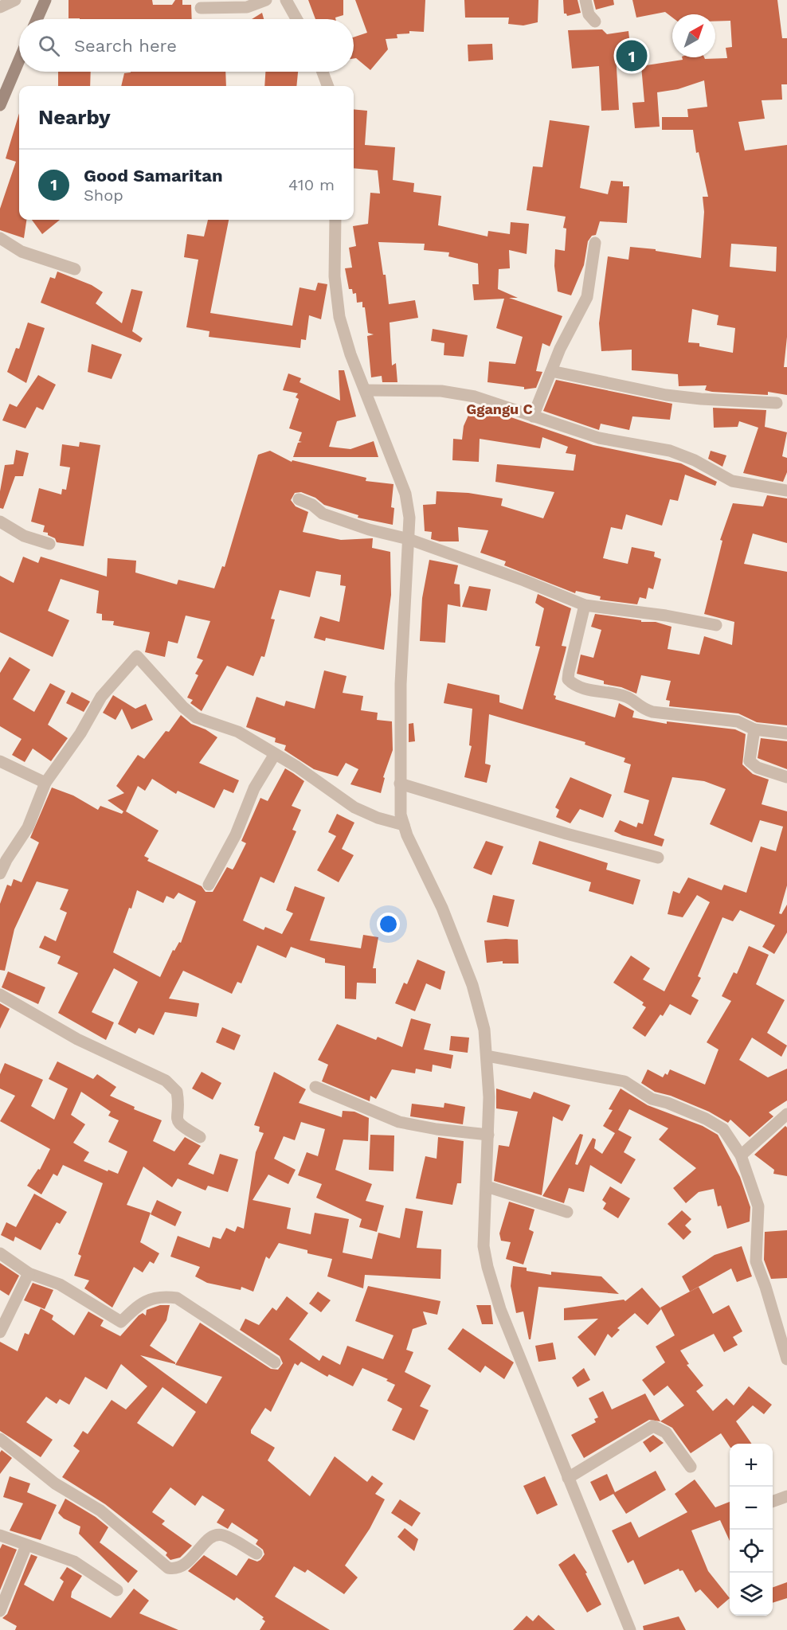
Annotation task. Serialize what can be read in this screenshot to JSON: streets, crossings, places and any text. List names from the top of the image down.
{
  "districts": ["Ggangu C"],
  "north": "top right",
  "page": {
    "search": "Search here",
    "pins": "1",
    "heading": "Nearby",
    "list": [
      {
        "mark": "1",
        "name": "Good Samaritan",
        "note": "Shop",
        "value": "410 m"
      }
    ],
    "map_buttons": ["+", "−"]
  }
}
